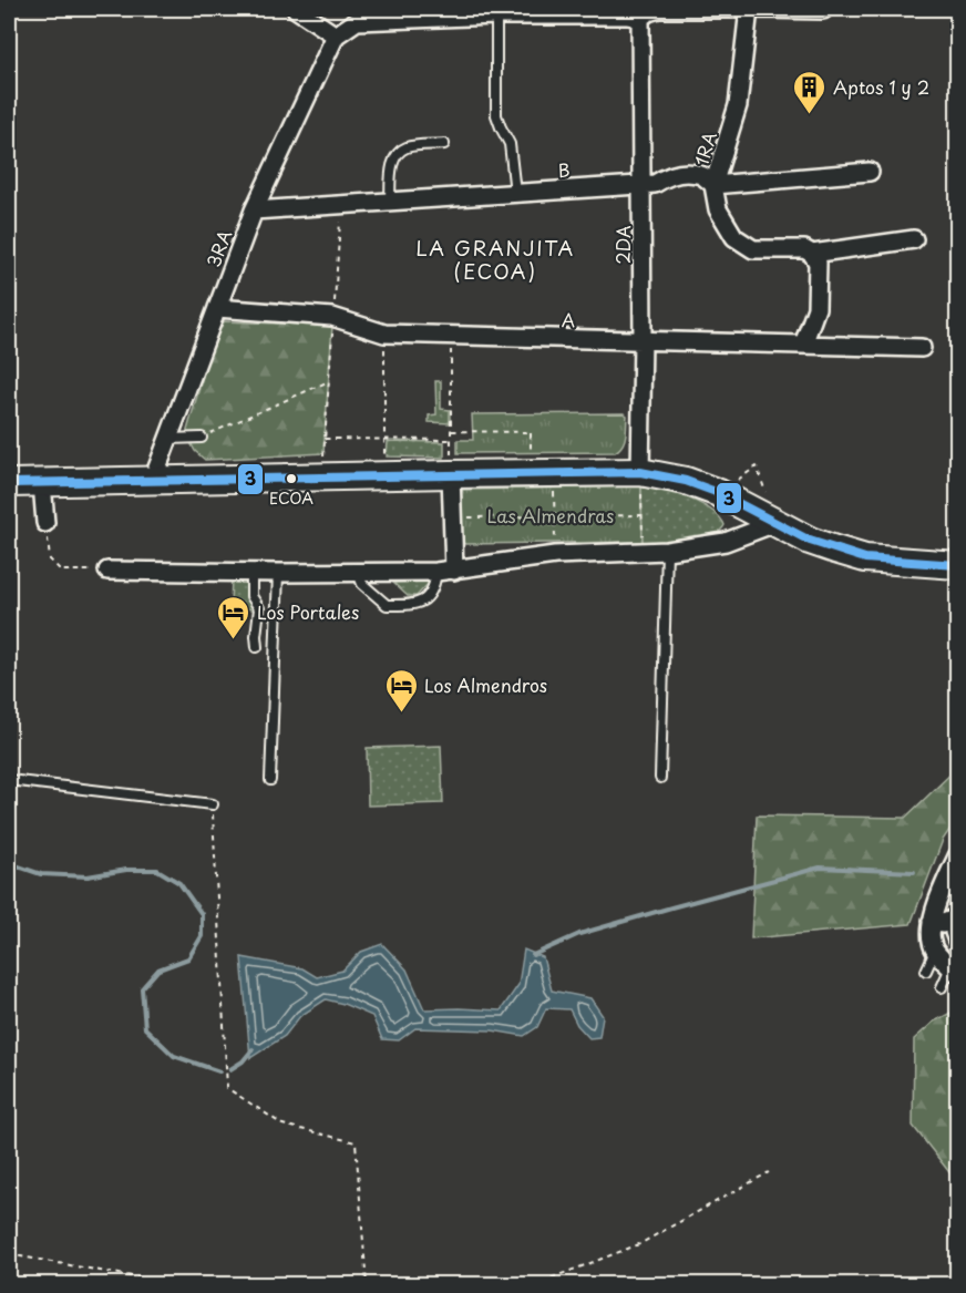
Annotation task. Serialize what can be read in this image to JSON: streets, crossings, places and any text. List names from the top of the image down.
{
  "streets": {
    "street": [
      "1RA",
      "B",
      "2DA",
      "3RA",
      "A"
    ]
  },
  "crossings": [
    ["1RA", "B"],
    ["B", "2DA"],
    ["B", "3RA"],
    ["2DA", "A"],
    ["3RA", "A"]
  ],
  "districts": ["LA GRANJITA (ECOA)"],
  "parks": ["Las Almendras"],
  "places": {
    "building": ["Aptos 1 y 2"],
    "other": ["ECOA"],
    "hotel": ["Los Portales", "Los Almendros"]
  },
  "lines": ["transit line 3"]
}
